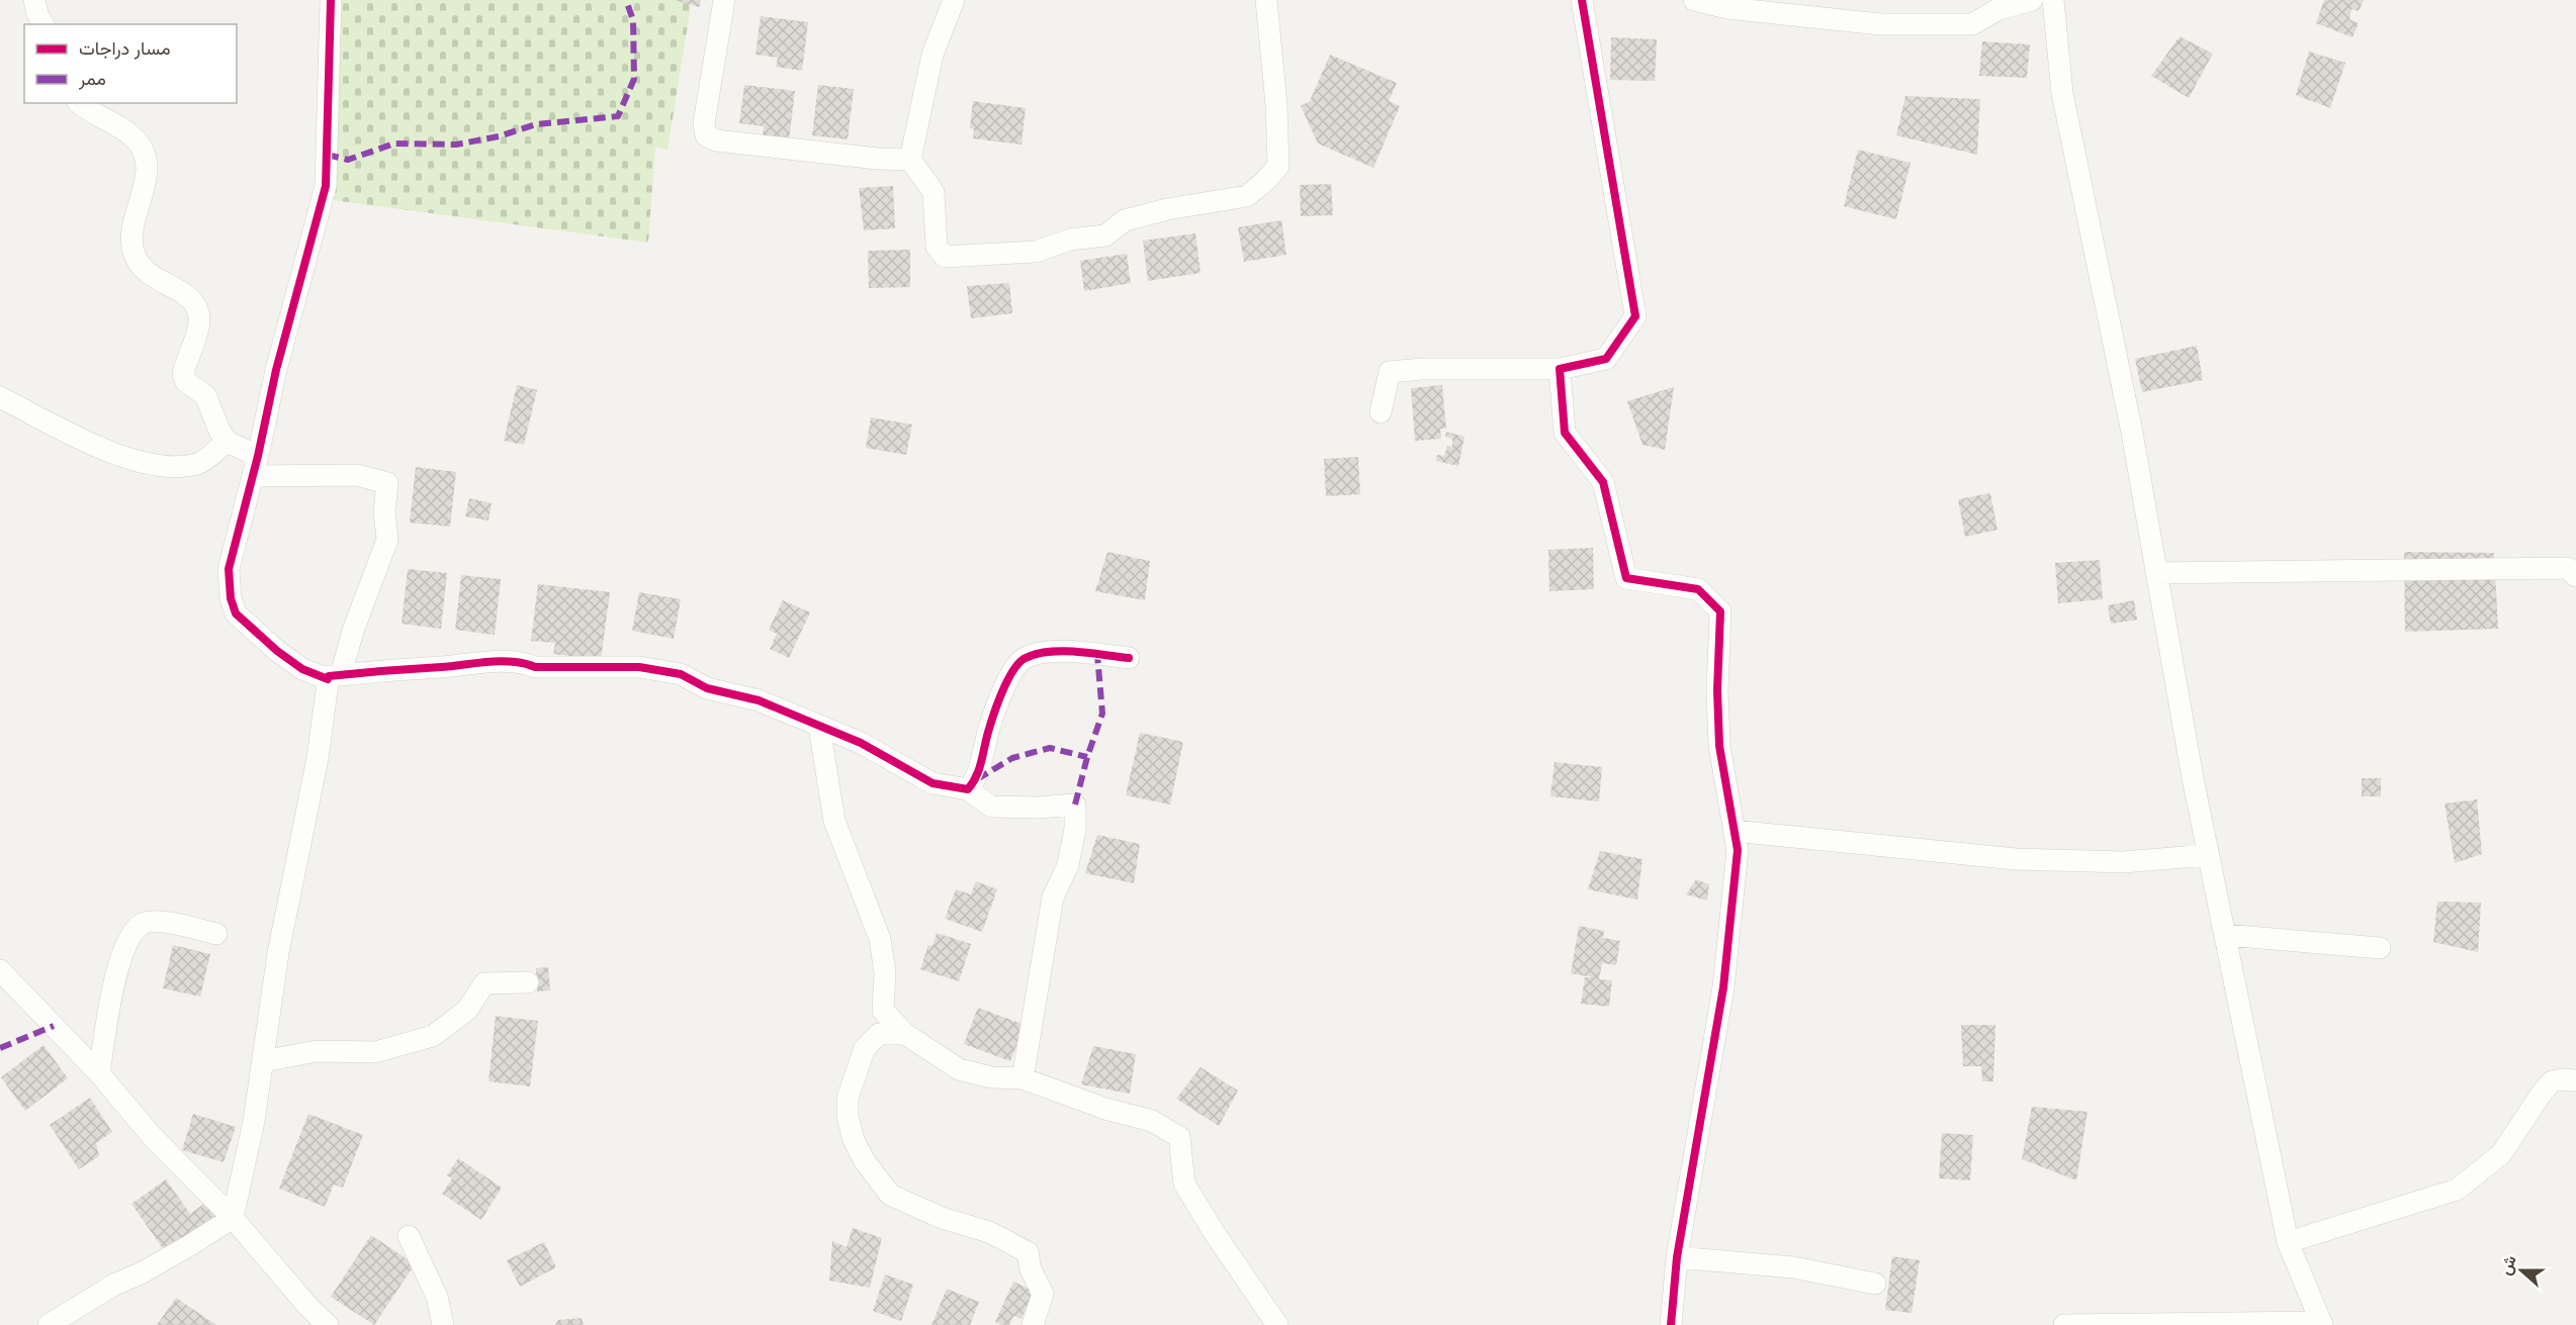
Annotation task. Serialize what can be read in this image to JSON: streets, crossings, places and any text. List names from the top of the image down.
{
  "legend": ["مسار دراجات", "ممر"],
  "north": "left"
}
